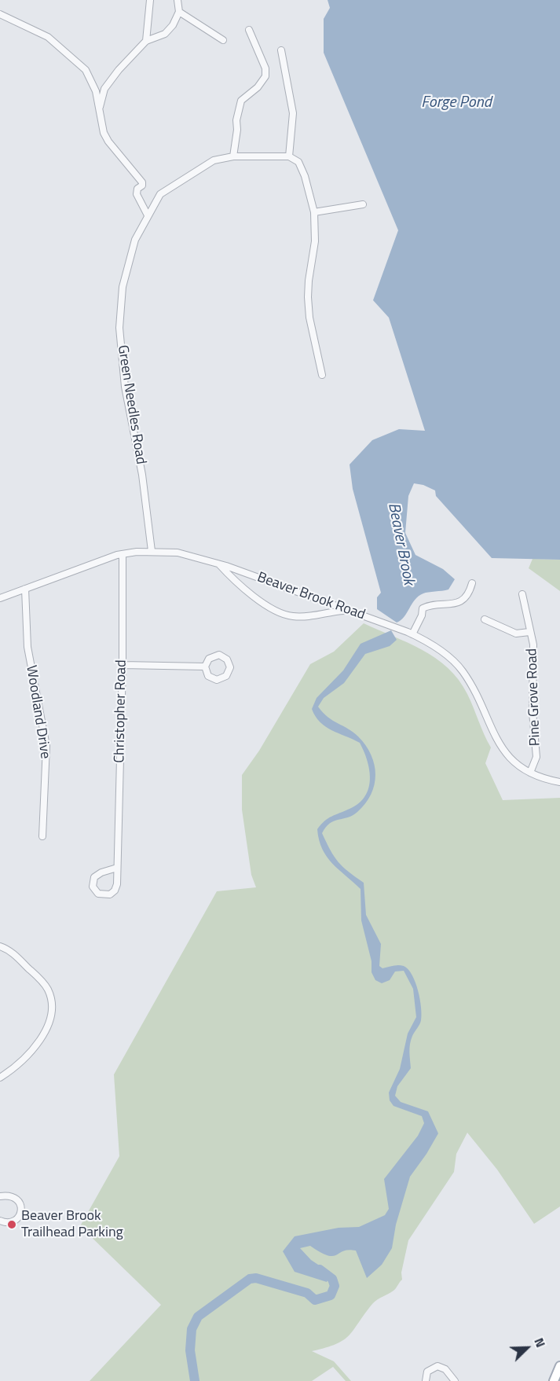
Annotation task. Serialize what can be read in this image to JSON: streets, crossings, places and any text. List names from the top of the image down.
{
  "streets": {
    "street": [
      "Green Needles Road",
      "Beaver Brook Road",
      "Pine Grove Road",
      "Christopher Road",
      "Woodland Drive"
    ]
  },
  "crossings": [
    ["Green Needles Road", "Beaver Brook Road"],
    ["Beaver Brook Road", "Pine Grove Road"],
    ["Beaver Brook Road", "Christopher Road"],
    ["Beaver Brook Road", "Woodland Drive"]
  ],
  "water": ["Forge Pond", "Beaver Brook"],
  "places": ["Beaver Brook Trailhead Parking"],
  "north": "top right"
}
